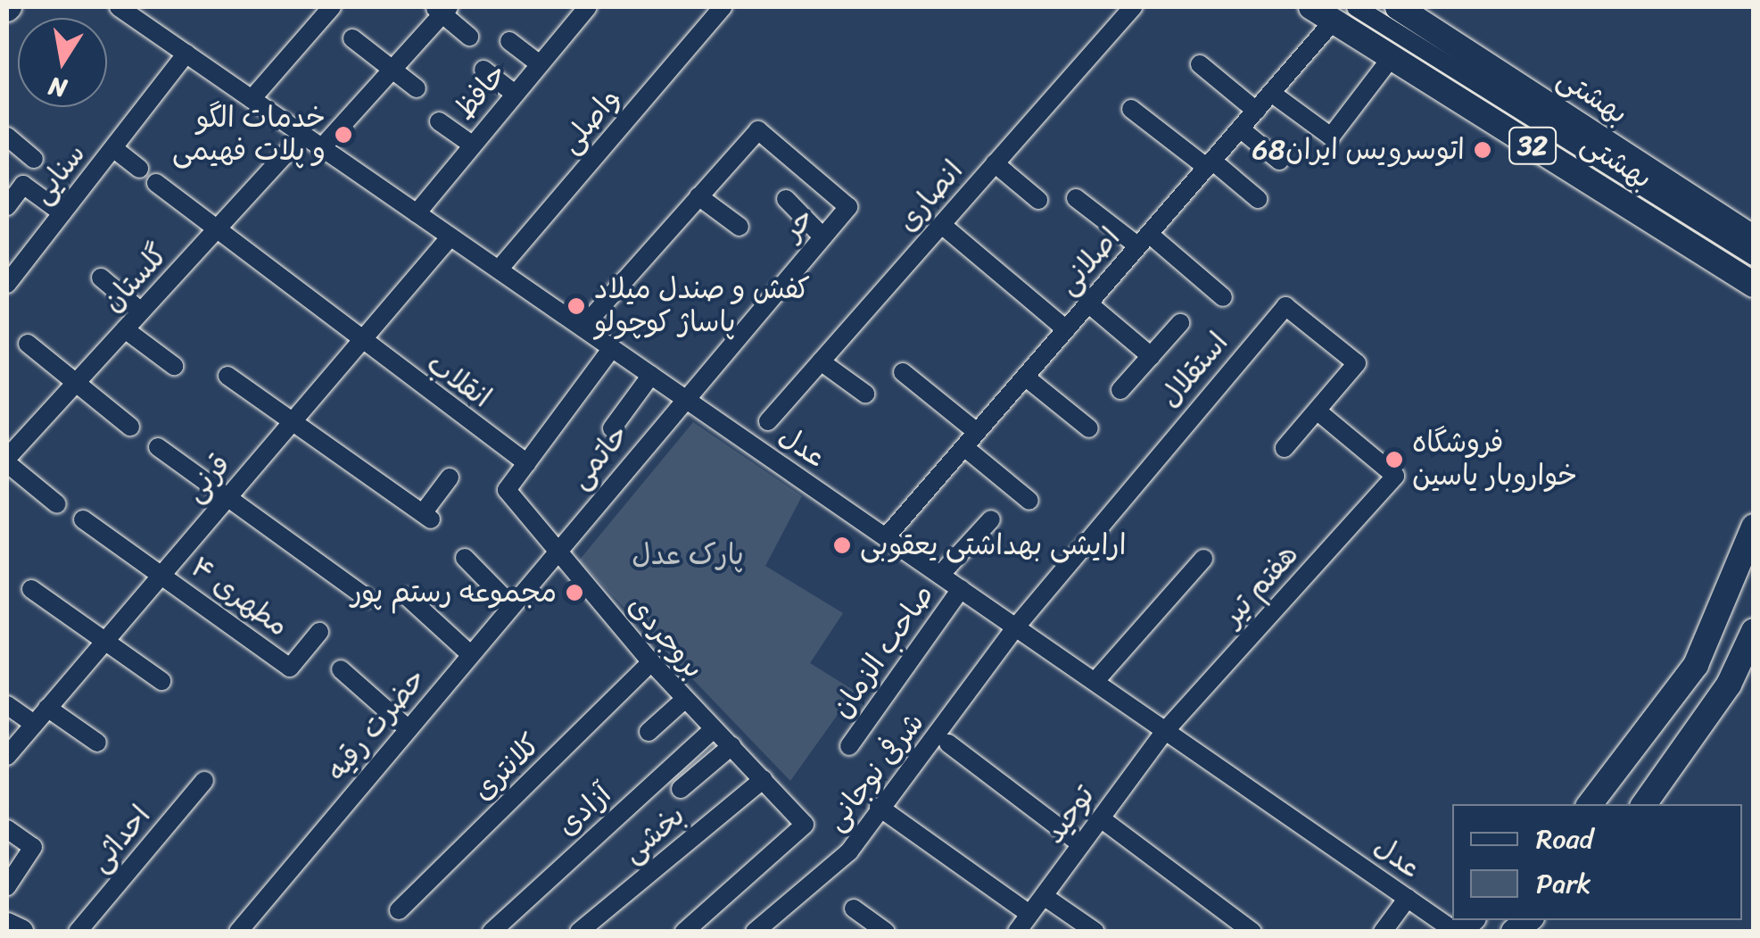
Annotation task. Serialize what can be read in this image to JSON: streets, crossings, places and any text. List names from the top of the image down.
{
  "streets": {
    "main road": ["بهشتی", "32", "بهشتى"],
    "street": [
      "حافظ",
      "واصلی",
      "سنایی",
      "انصاری",
      "حر",
      "اصلانی",
      "گلستان",
      "استقلال",
      "انقلاب",
      "عدل",
      "حاتمی",
      "قرنی",
      "هفتم تیر",
      "مطهری ۴",
      "بروجردی",
      "صاحب الزمان",
      "حضرت رقیه",
      "کلانتری",
      "شرفی نوجانی",
      "آزادی",
      "توحید",
      "بخشی",
      "احداثی"
    ]
  },
  "crossings": [
    ["حافظ", "عدل"],
    ["واصلی", "عدل"],
    ["بهشتى", "اصلانی"],
    ["سنایی", "عدل"],
    ["حر", "عدل"],
    ["حر", "حاتمی"],
    ["اصلانی", "عدل"],
    ["گلستان", "انقلاب"],
    ["گلستان", "عدل"],
    ["استقلال", "عدل"],
    ["استقلال", "هفتم تیر"],
    ["استقلال", "شرفی نوجانی"],
    ["انقلاب", "قرنی"],
    ["انقلاب", "بروجردی"],
    ["عدل", "حاتمی"],
    ["عدل", "قرنی"],
    ["عدل", "هفتم تیر"],
    ["عدل", "بروجردی"],
    ["عدل", "صاحب الزمان"],
    ["عدل", "شرفی نوجانی"],
    ["عدل", "توحید"],
    ["حاتمی", "بروجردی"],
    ["حاتمی", "حضرت رقیه"],
    ["قرنی", "مطهری ۴"],
    ["هفتم تیر", "توحید"],
    ["بروجردی", "حضرت رقیه"],
    ["بروجردی", "کلانتری"],
    ["بروجردی", "آزادی"],
    ["بروجردی", "بخشی"]
  ],
  "parks": ["پارک عدل"],
  "places": [
    "خدمات الگو و پلات فهیمی",
    "اتوسرویس ایران68",
    "کفش و صندل میلاد پاساژ کوچولو",
    "فروشگاه خواروبار یاسین",
    "ارایشی بهداشتی یعقوبی",
    "مجموعه رستم پور"
  ],
  "legend": ["Road", "Park"],
  "north": "bottom"
}
